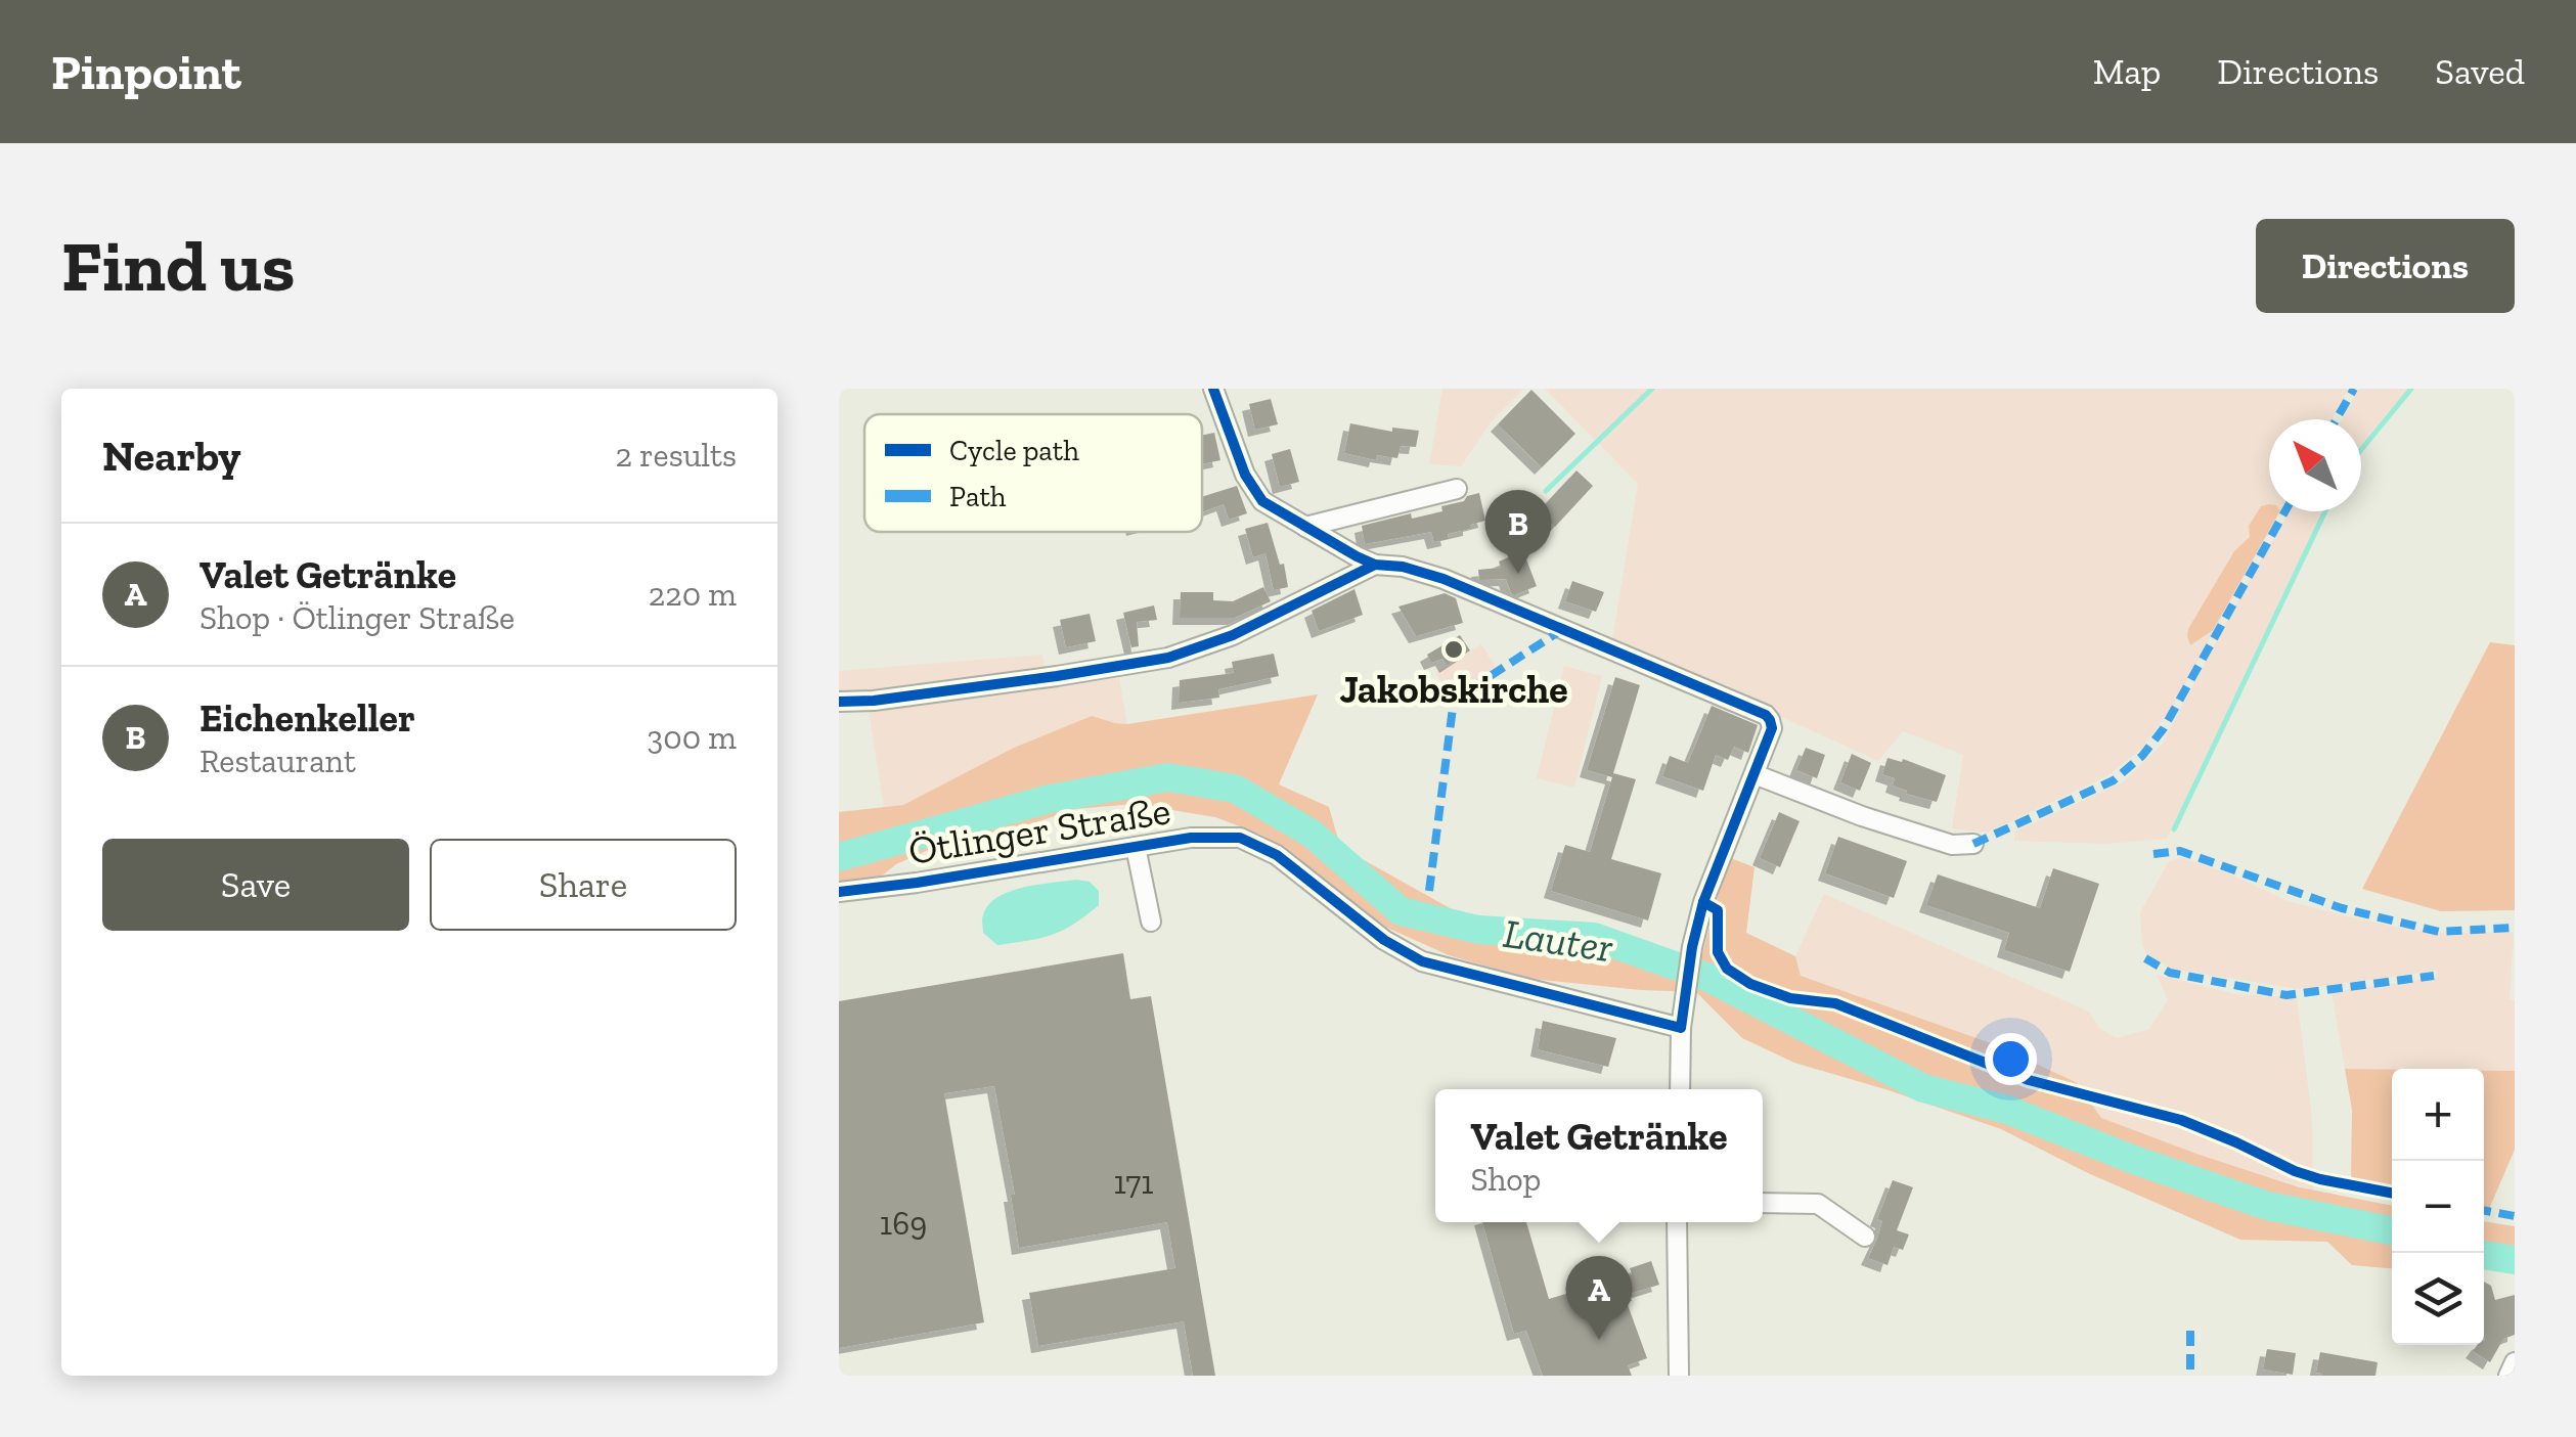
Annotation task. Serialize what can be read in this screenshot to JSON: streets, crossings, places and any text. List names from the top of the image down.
{
  "streets": {
    "street": ["Ötlinger Straße"]
  },
  "water": ["Lauter"],
  "places": ["Jakobskirche"],
  "house_numbers": ["171", "169"],
  "legend": ["Cycle path", "Path"],
  "north": "top left",
  "page": {
    "header": "Pinpoint",
    "nav": ["Map", "Directions", "Saved"],
    "buttons": [
      "Directions",
      ["Save", "Share"]
    ],
    "title": "Find us",
    "heading": ["Nearby", "2 results"],
    "pins": ["B", "A"],
    "list": [
      {
        "mark": "A",
        "name": "Valet Getränke",
        "note": "Shop · Ötlinger Straße",
        "value": "220 m"
      },
      {
        "mark": "B",
        "name": "Eichenkeller",
        "note": "Restaurant",
        "value": "300 m"
      }
    ],
    "map_buttons": ["+", "−"],
    "popup": ["Valet Getränke", "Shop"]
  }
}
